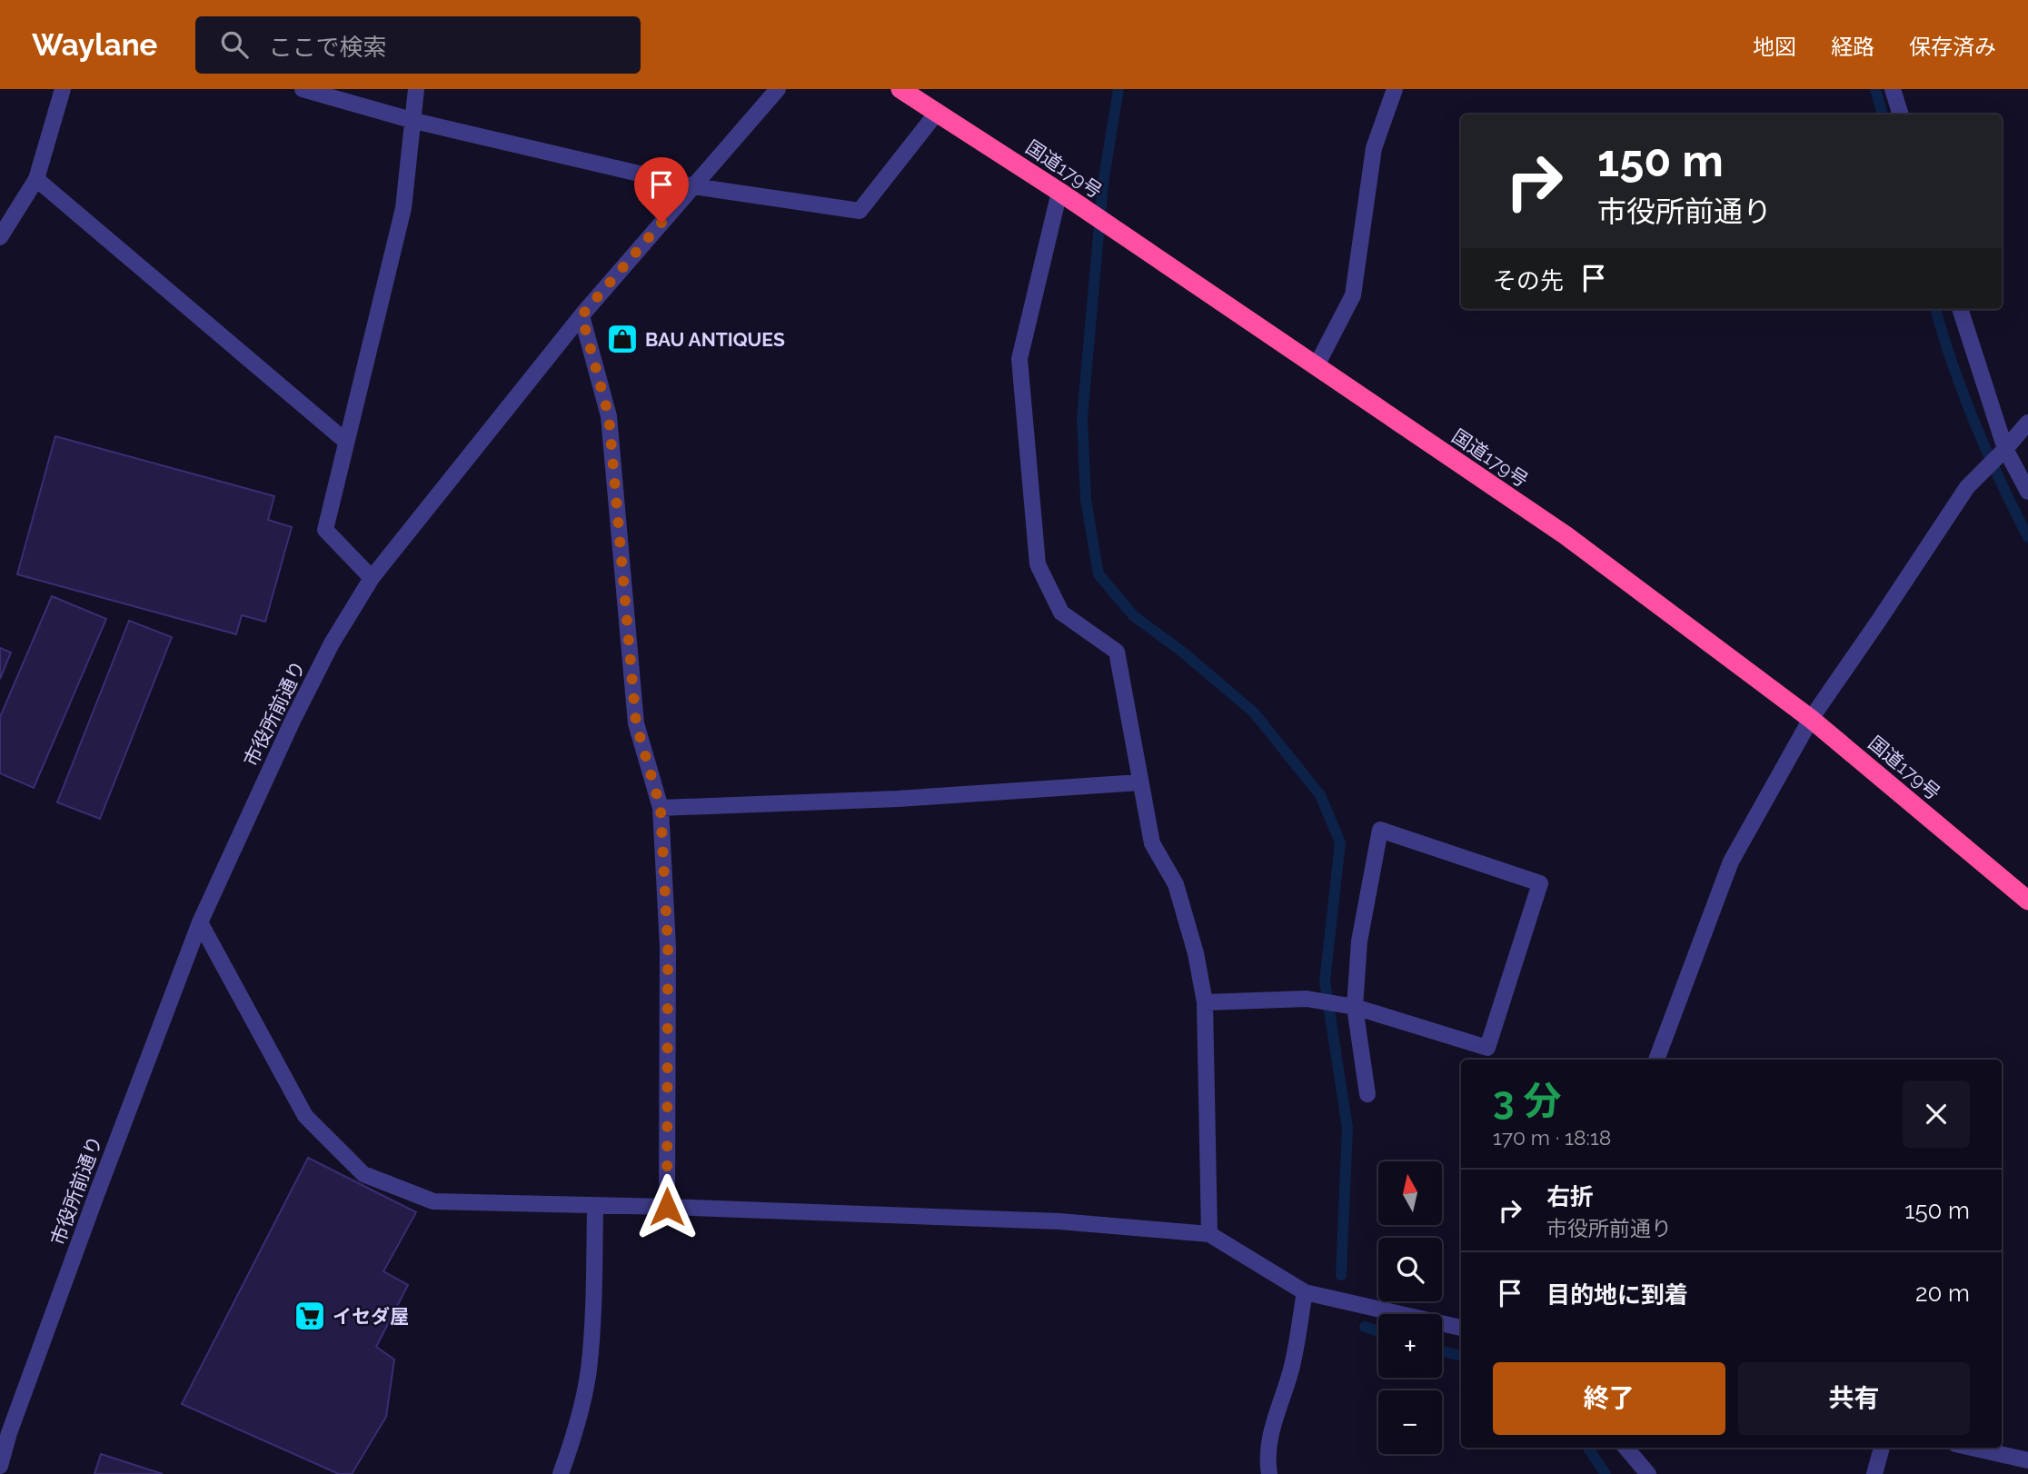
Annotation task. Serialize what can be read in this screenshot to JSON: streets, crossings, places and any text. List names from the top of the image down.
{
  "streets": {
    "highway": ["国道179号"],
    "street": ["市役所前通り"]
  },
  "places": {
    "shop": ["BAU ANTIQUES"],
    "supermarket": ["イセダ屋"]
  },
  "north": "top",
  "page": {
    "header": "Waylane",
    "search": "ここで検索",
    "nav": ["地図", "経路", "保存済み"],
    "turn": ["150 m", "市役所前通り"],
    "then": "その先",
    "heading": ["3 分", "170 m · 18:18"],
    "map_buttons": ["+", "−"],
    "list": [
      {
        "name": "右折",
        "note": "市役所前通り",
        "value": "150 m"
      },
      {
        "name": "目的地に到着",
        "value": "20 m"
      }
    ],
    "buttons": ["終了", "共有"]
  }
}
